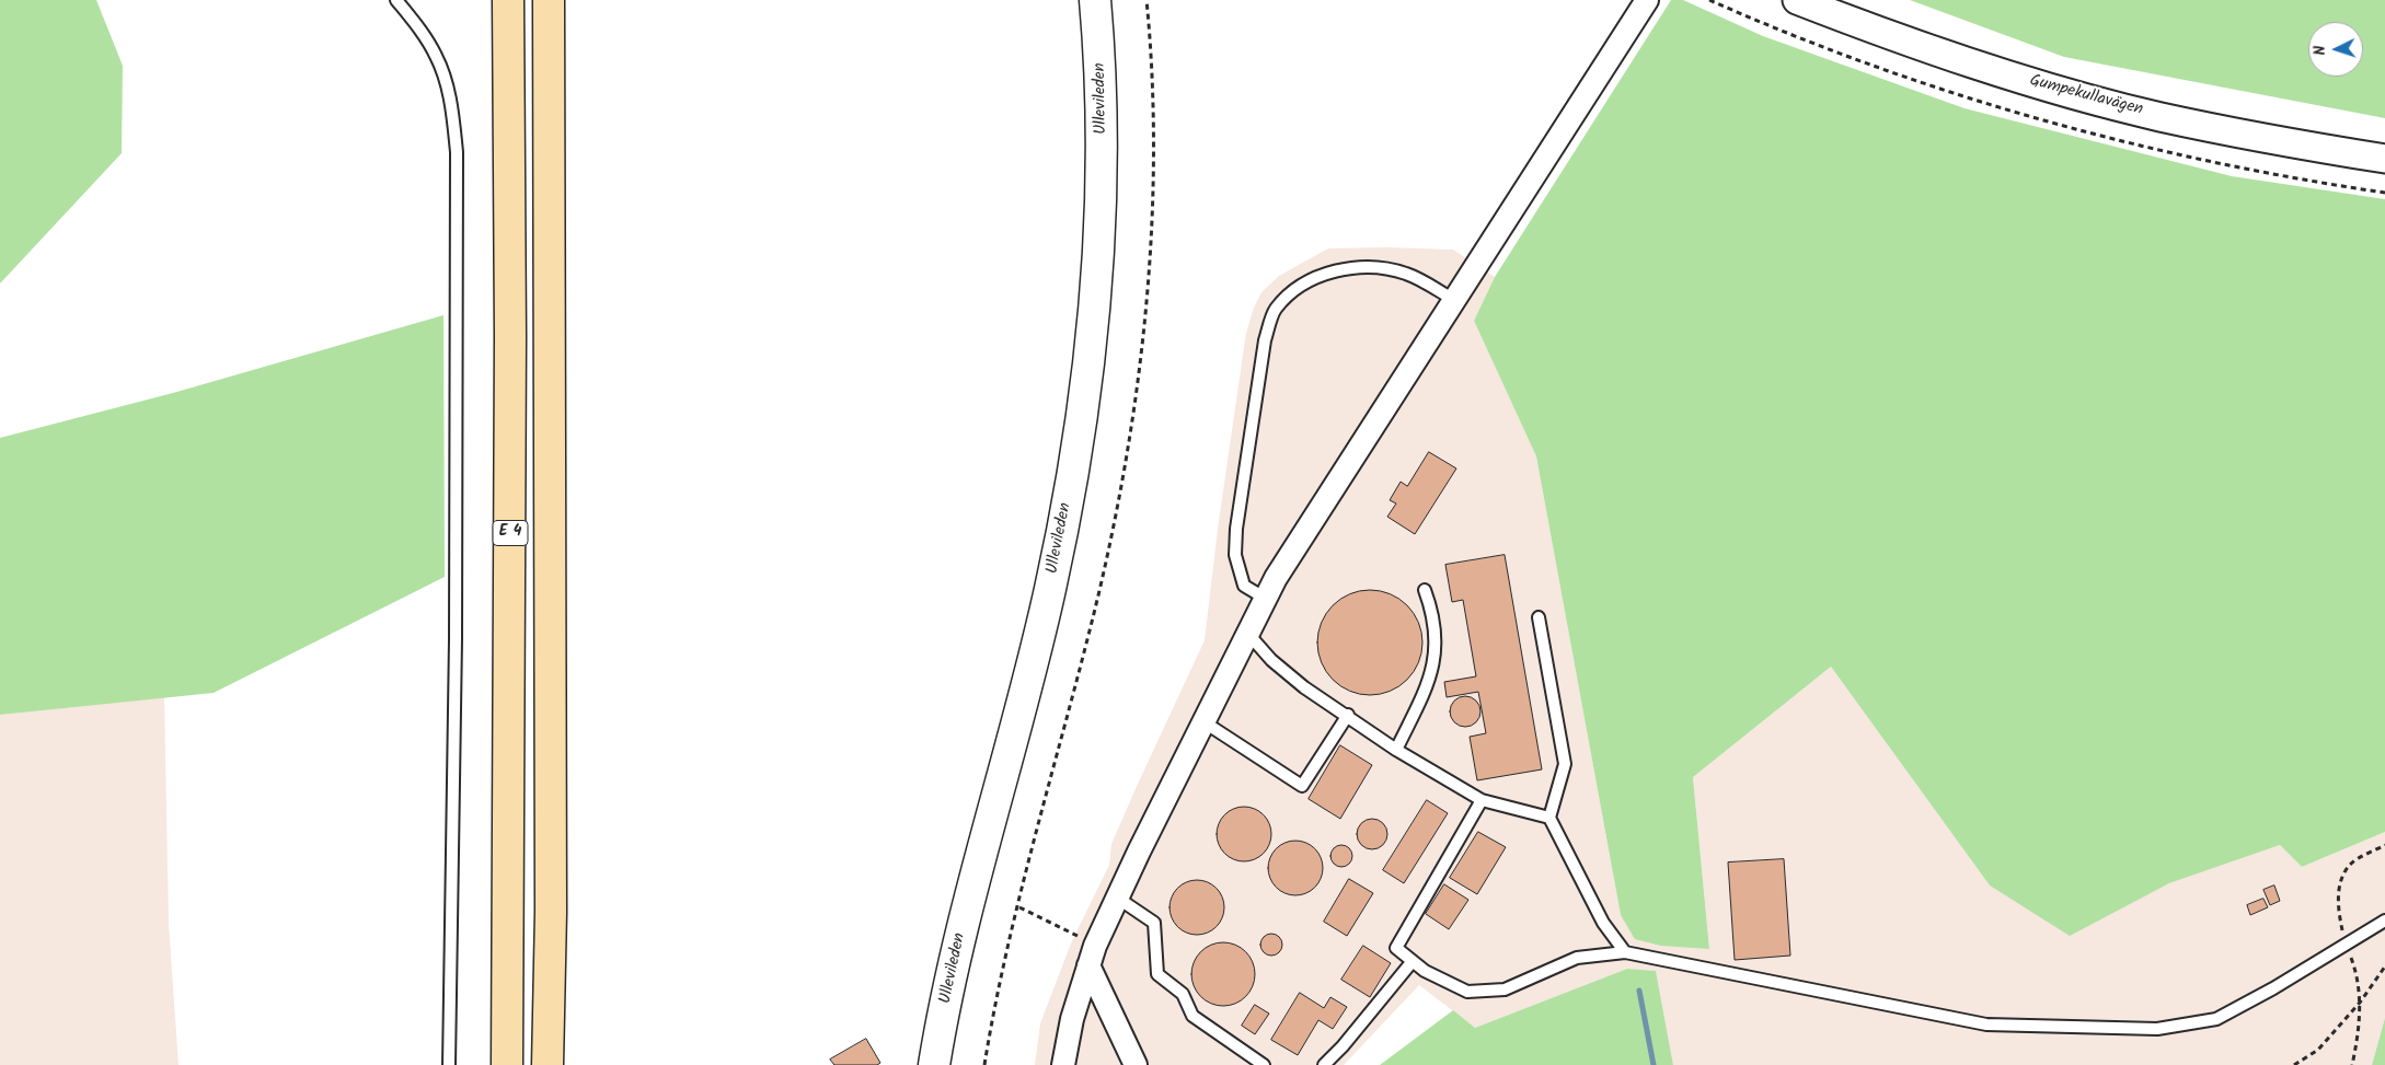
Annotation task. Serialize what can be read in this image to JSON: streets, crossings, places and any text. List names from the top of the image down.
{
  "streets": {
    "highway": ["E 4"],
    "main road": ["Ullevileden"],
    "street": ["Gumpekullavägen"]
  },
  "north": "left"
}
